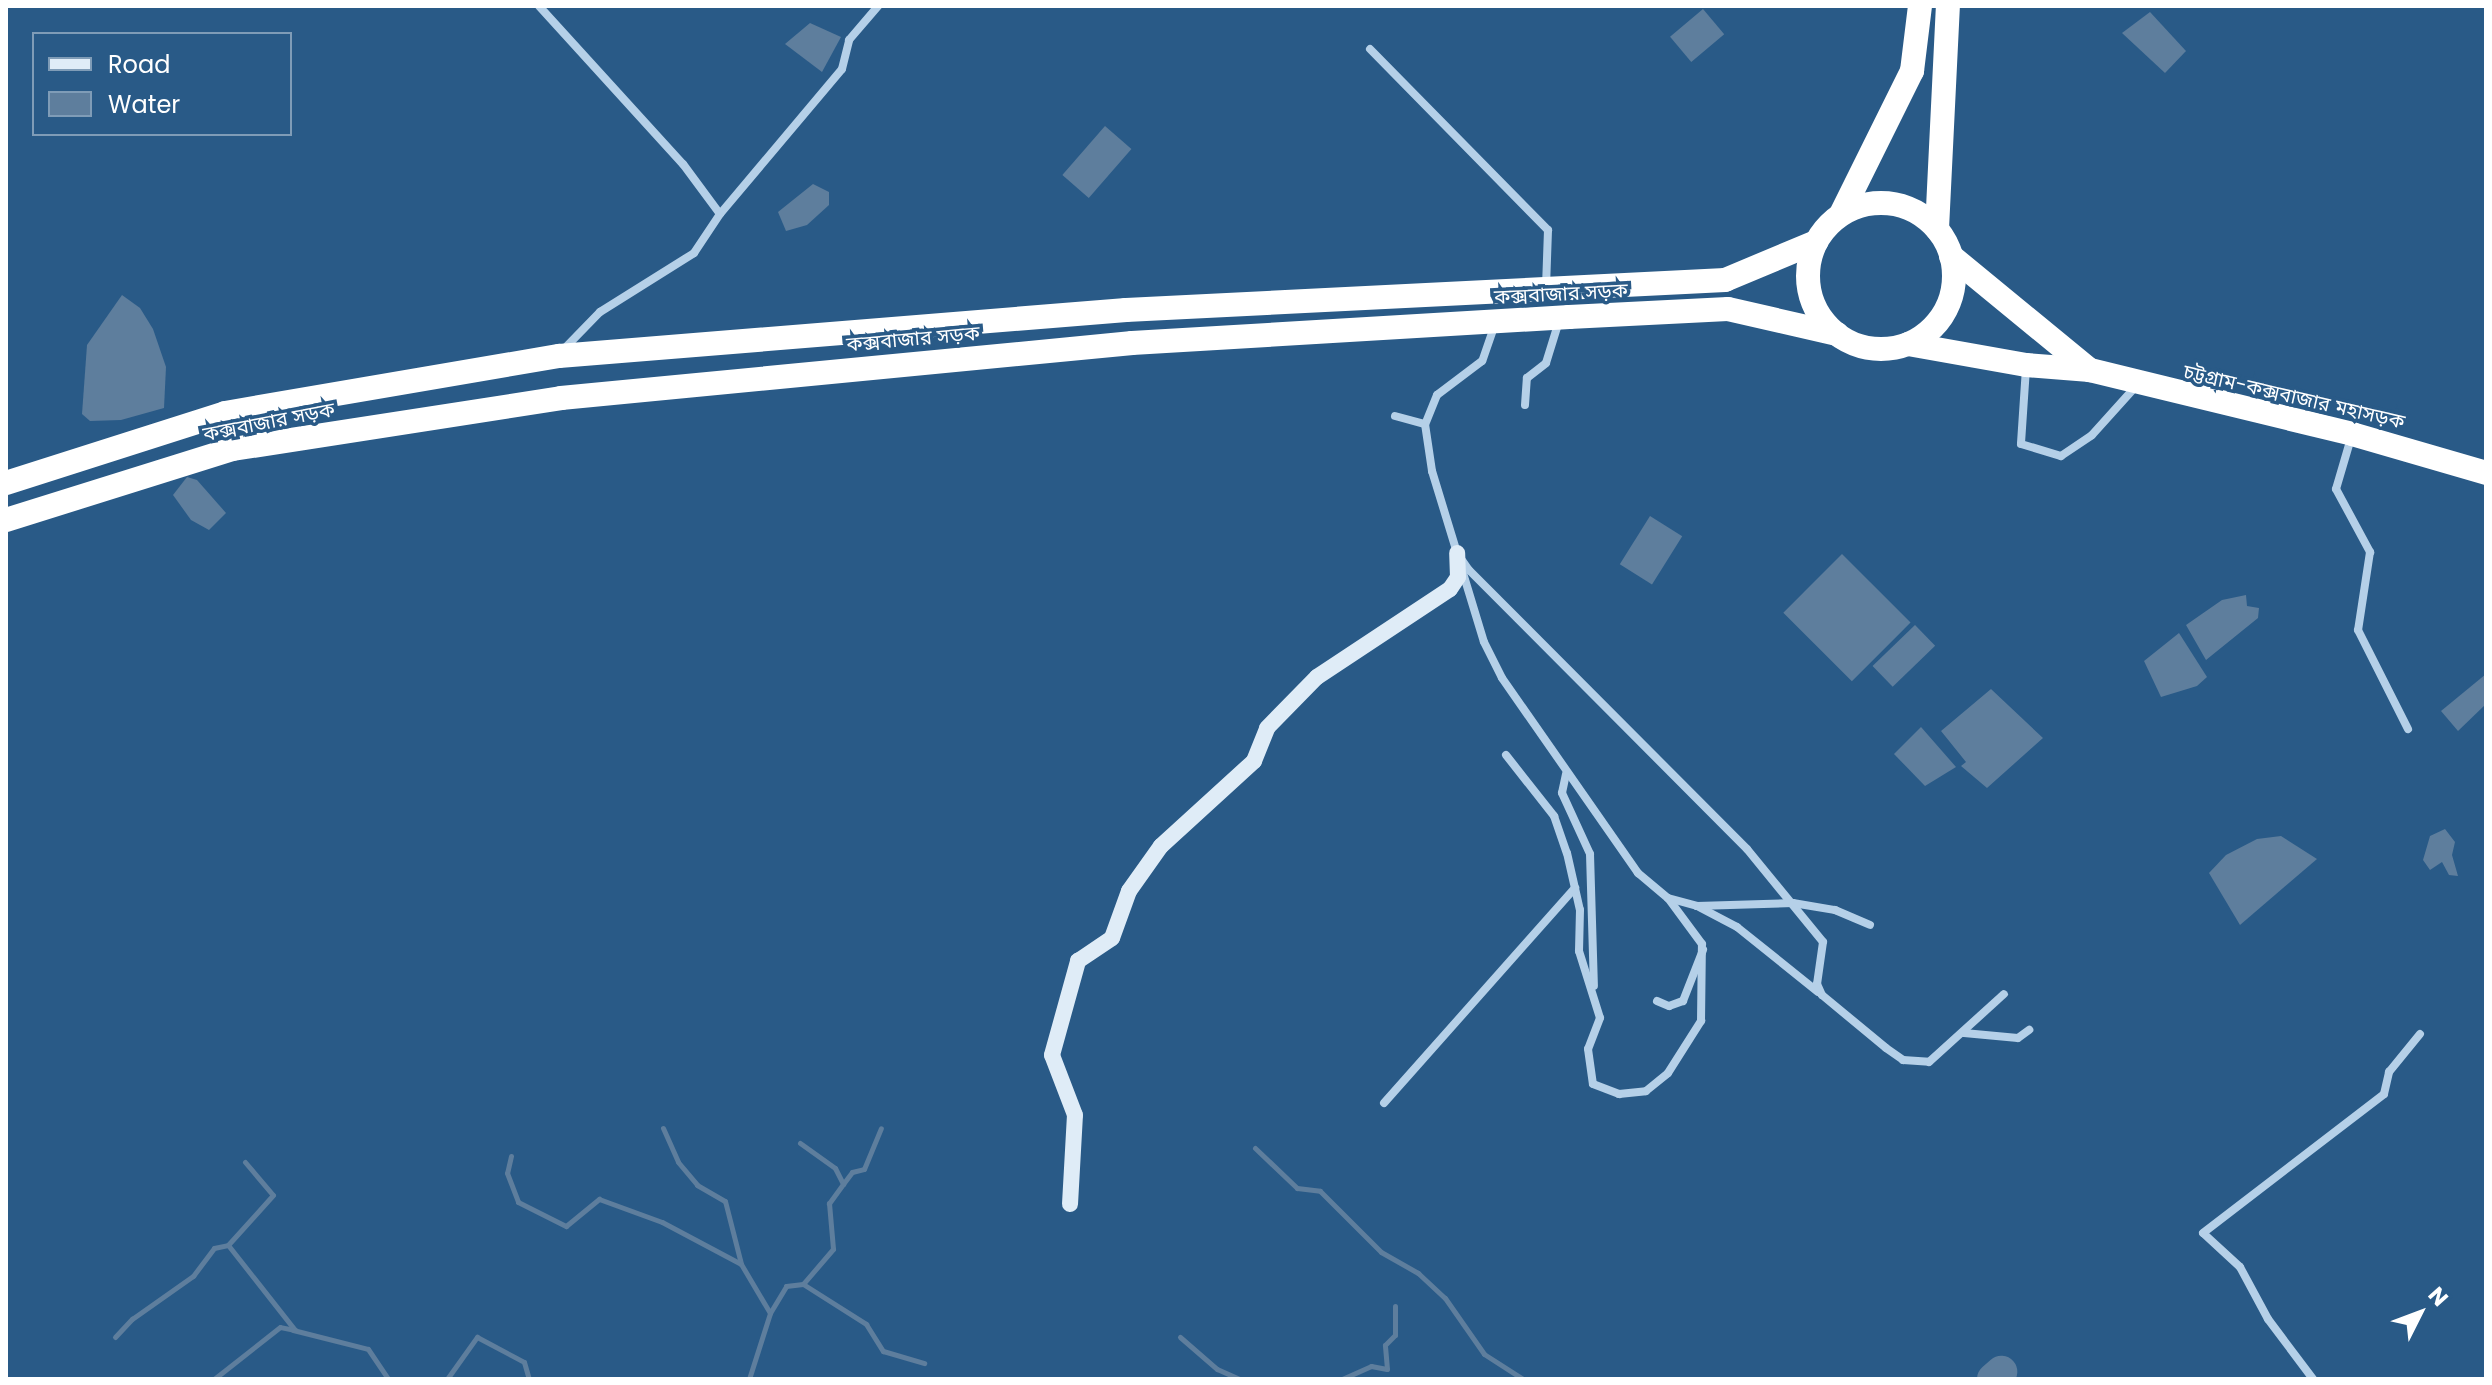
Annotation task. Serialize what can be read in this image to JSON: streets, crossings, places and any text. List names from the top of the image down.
{
  "streets": {
    "highway": ["কক্সবাজার সড়ক", "চট্টগ্রাম-কক্সবাজার মহাসড়ক"]
  },
  "crossings": [
    ["কক্সবাজার সড়ক", "চট্টগ্রাম-কক্সবাজার মহাসড়ক"]
  ],
  "legend": ["Road", "Water"],
  "north": "top right"
}
